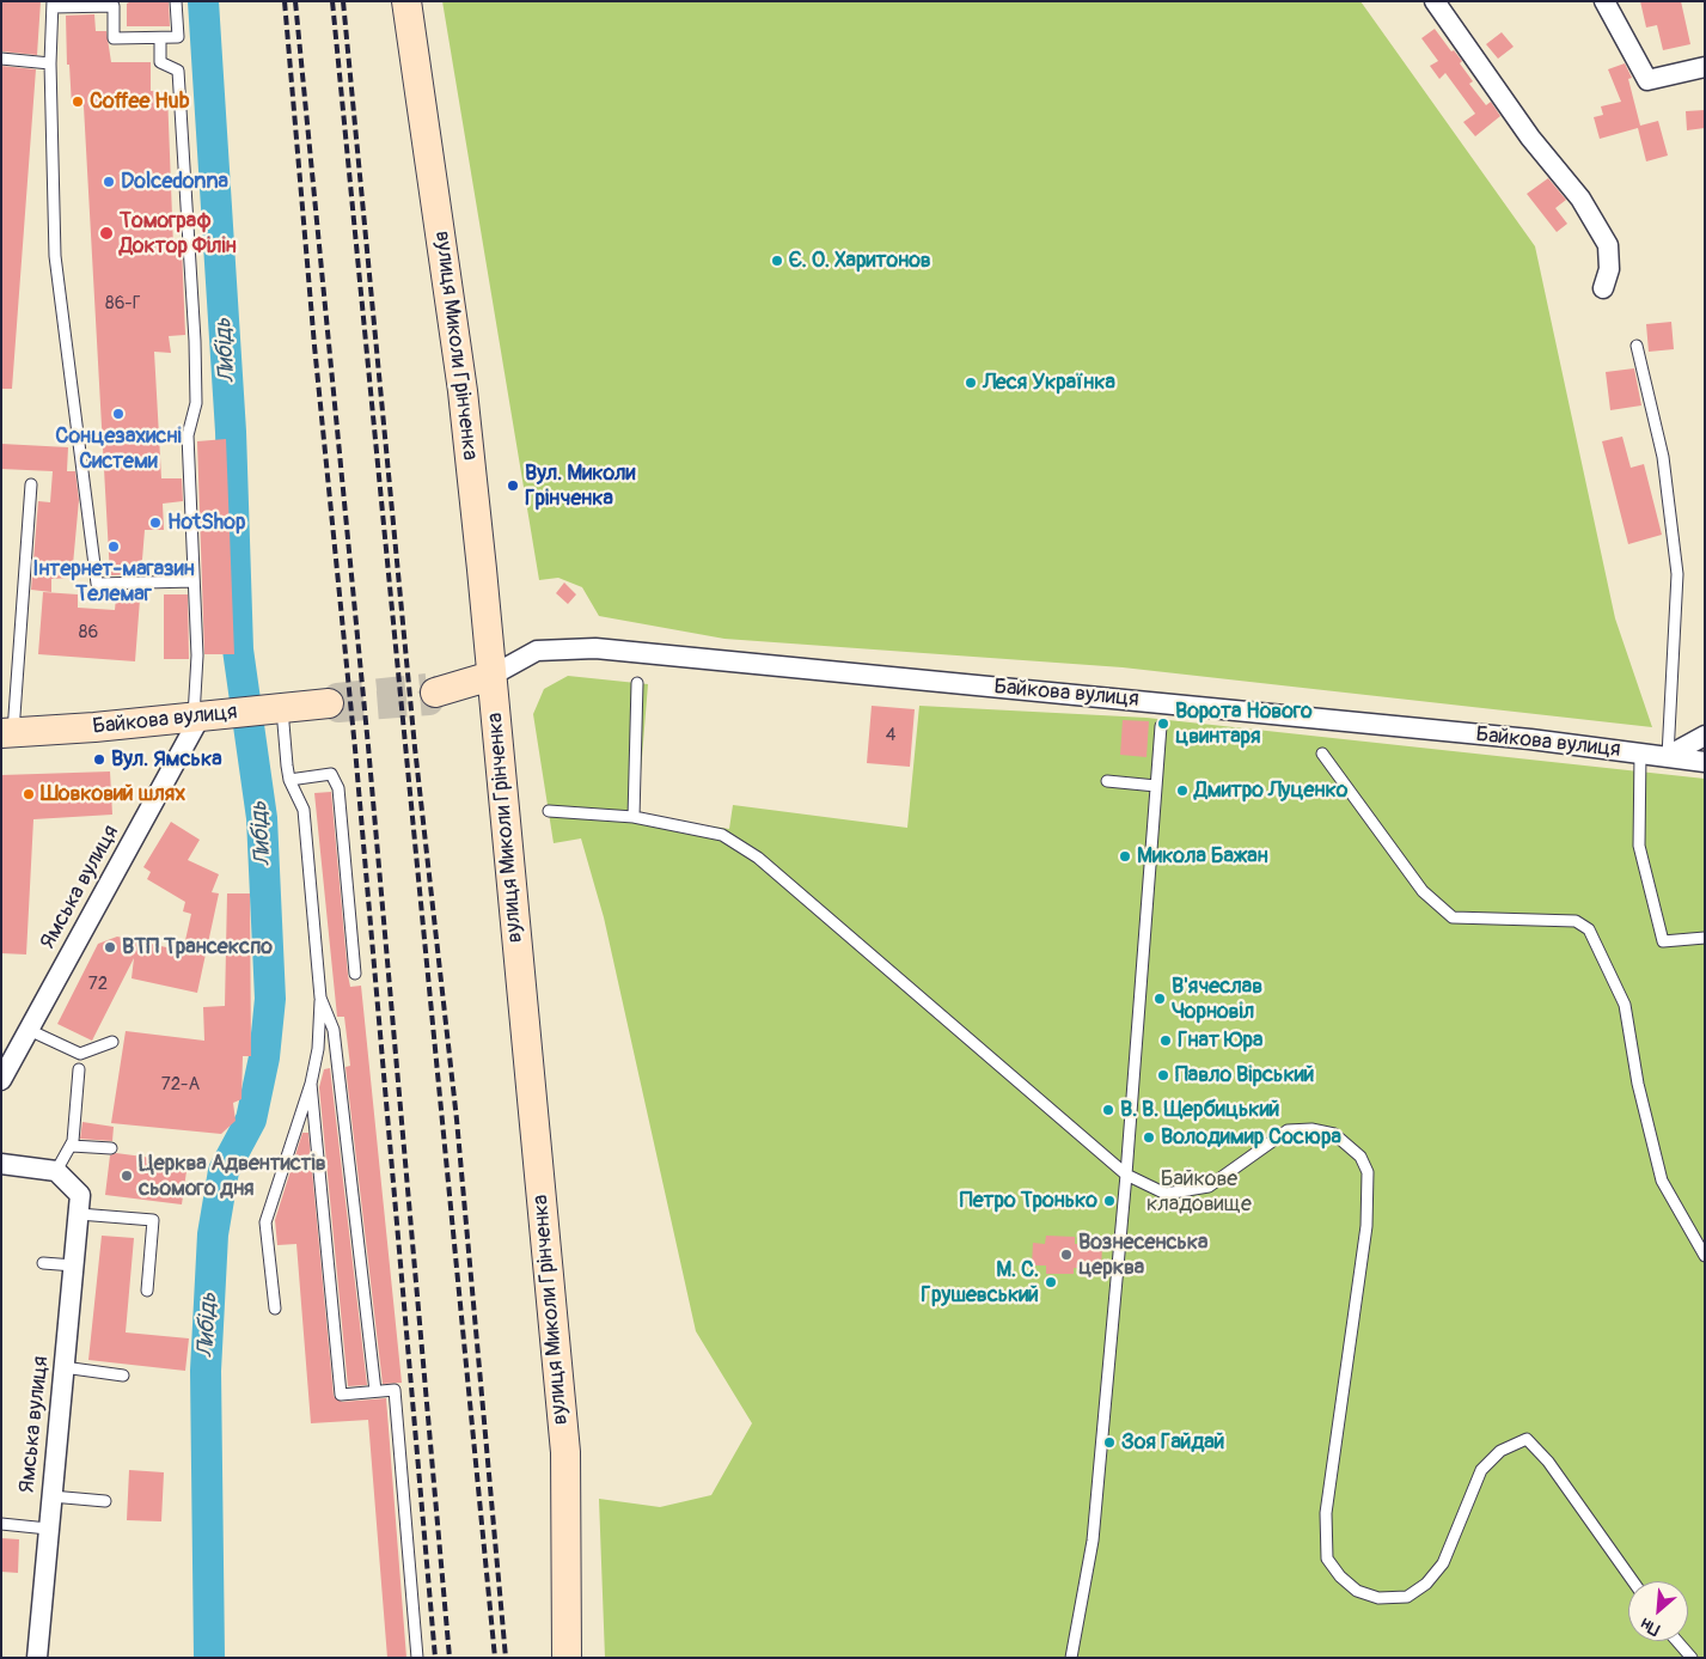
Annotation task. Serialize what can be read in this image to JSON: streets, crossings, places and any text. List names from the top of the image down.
{
  "streets": {
    "main road": ["вулиця Миколи Грінченка", "Байкова вулиця"],
    "street": ["Ямська вулиця"]
  },
  "crossings": [
    ["вулиця Миколи Грінченка", "Байкова вулиця"],
    ["Байкова вулиця", "Ямська вулиця"]
  ],
  "water": ["Либідь"],
  "parks": ["Байкове кладовище"],
  "places": [
    "Coffee Hub",
    "Dolcedonna",
    "Томограф Доктор Філін",
    "Є. О. Харитонов",
    "Леся Українка",
    "Сонцезахисні Системи",
    "Вул. Миколи Грінченка",
    "HotShop",
    "Інтернет-магазин Телемаг",
    "Ворота Нового цвинтаря",
    "Вул. Ямська",
    "Дмитро Луценко",
    "Шовковий шлях",
    "Микола Бажан",
    "ВТП Трансекспо",
    "В'ячеслав Чорновіл",
    "Гнат Юра",
    "Павло Вірський",
    "В. В. Щербицький",
    "Володимир Сосюра",
    "Церква Адвентистів сьомого дня",
    "Петро Тронько",
    "Вознесенська церква",
    "М. С. Грушевський",
    "Зоя Гайдай"
  ],
  "house_numbers": [
    "86-Г",
    "86",
    "4",
    "72",
    "72-А"
  ],
  "north": "bottom left"
}
